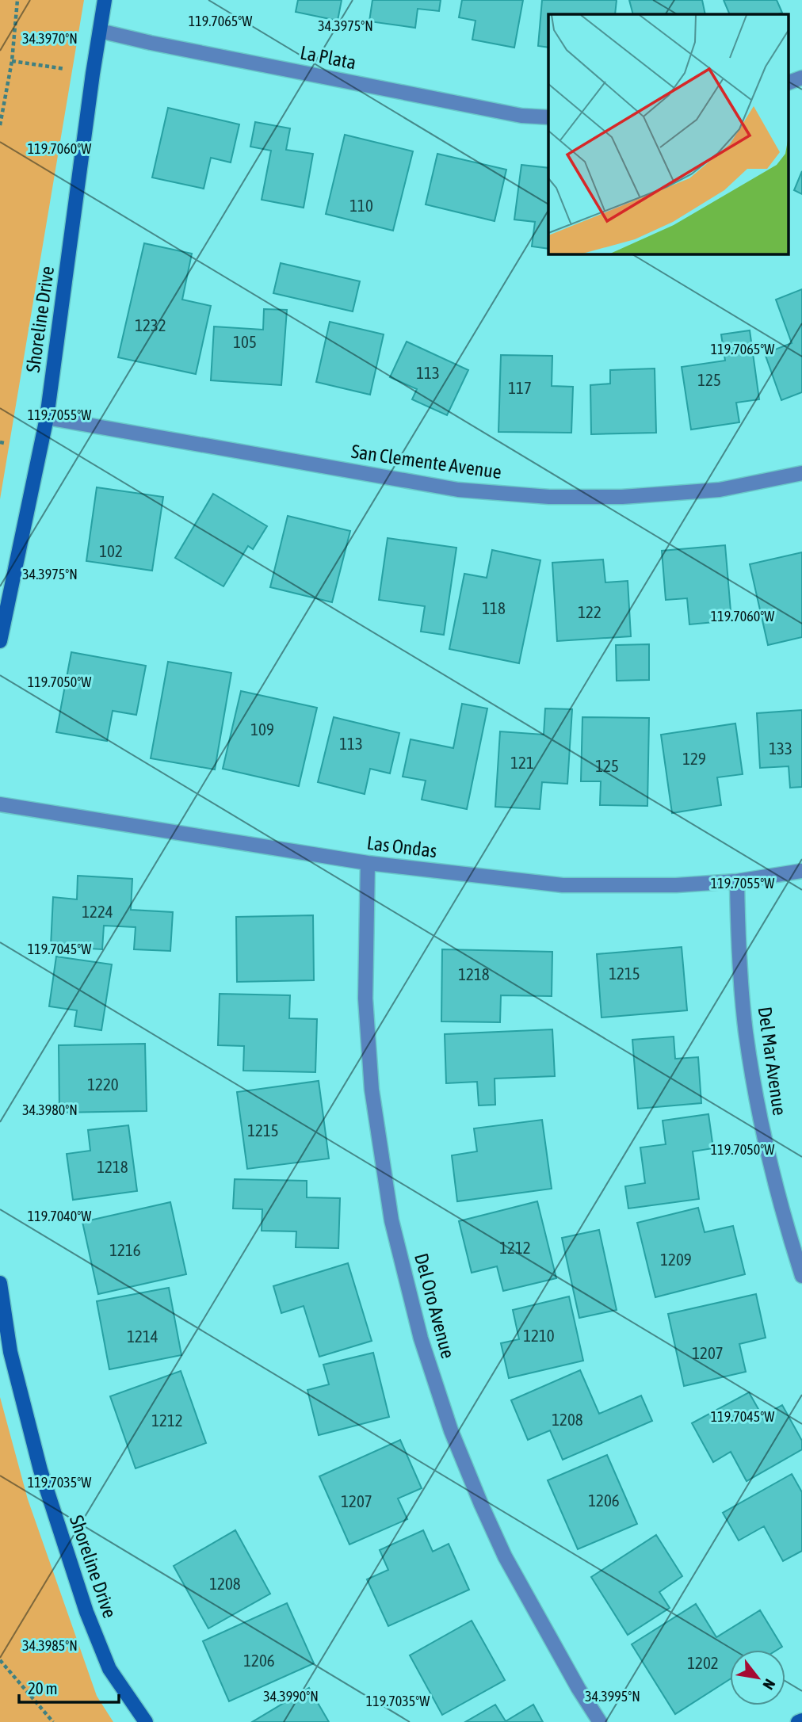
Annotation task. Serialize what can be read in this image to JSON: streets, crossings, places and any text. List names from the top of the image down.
{
  "streets": {
    "main road": ["Shoreline Drive"],
    "street": [
      "La Plata",
      "San Clemente Avenue",
      "Las Ondas",
      "Del Mar Avenue",
      "Del Oro Avenue"
    ]
  },
  "crossings": [
    ["La Plata", "Shoreline Drive"],
    ["Shoreline Drive", "San Clemente Avenue"],
    ["Las Ondas", "Del Mar Avenue"],
    ["Las Ondas", "Del Oro Avenue"]
  ],
  "house_numbers": [
    "110",
    "1232",
    "105",
    "113",
    "125",
    "117",
    "102",
    "118",
    "122",
    "109",
    "113",
    "133",
    "129",
    "121",
    "125",
    "1224",
    "1215",
    "1218",
    "1220",
    "1215",
    "1218",
    "1212",
    "1216",
    "1209",
    "1210",
    "1214",
    "1207",
    "1208",
    "1212",
    "1206",
    "1207",
    "1208",
    "1206",
    "1202"
  ],
  "scale_bar": "20 m",
  "north": "bottom right",
  "coordinates": [
    "119.7065°W",
    "34.3975°N",
    "34.3970°N",
    "119.7060°W",
    "119.7055°W",
    "119.7050°W",
    "119.7045°W",
    "34.3980°N",
    "119.7040°W",
    "119.7035°W",
    "34.3985°N",
    "34.3990°N",
    "34.3995°N"
  ]
}
